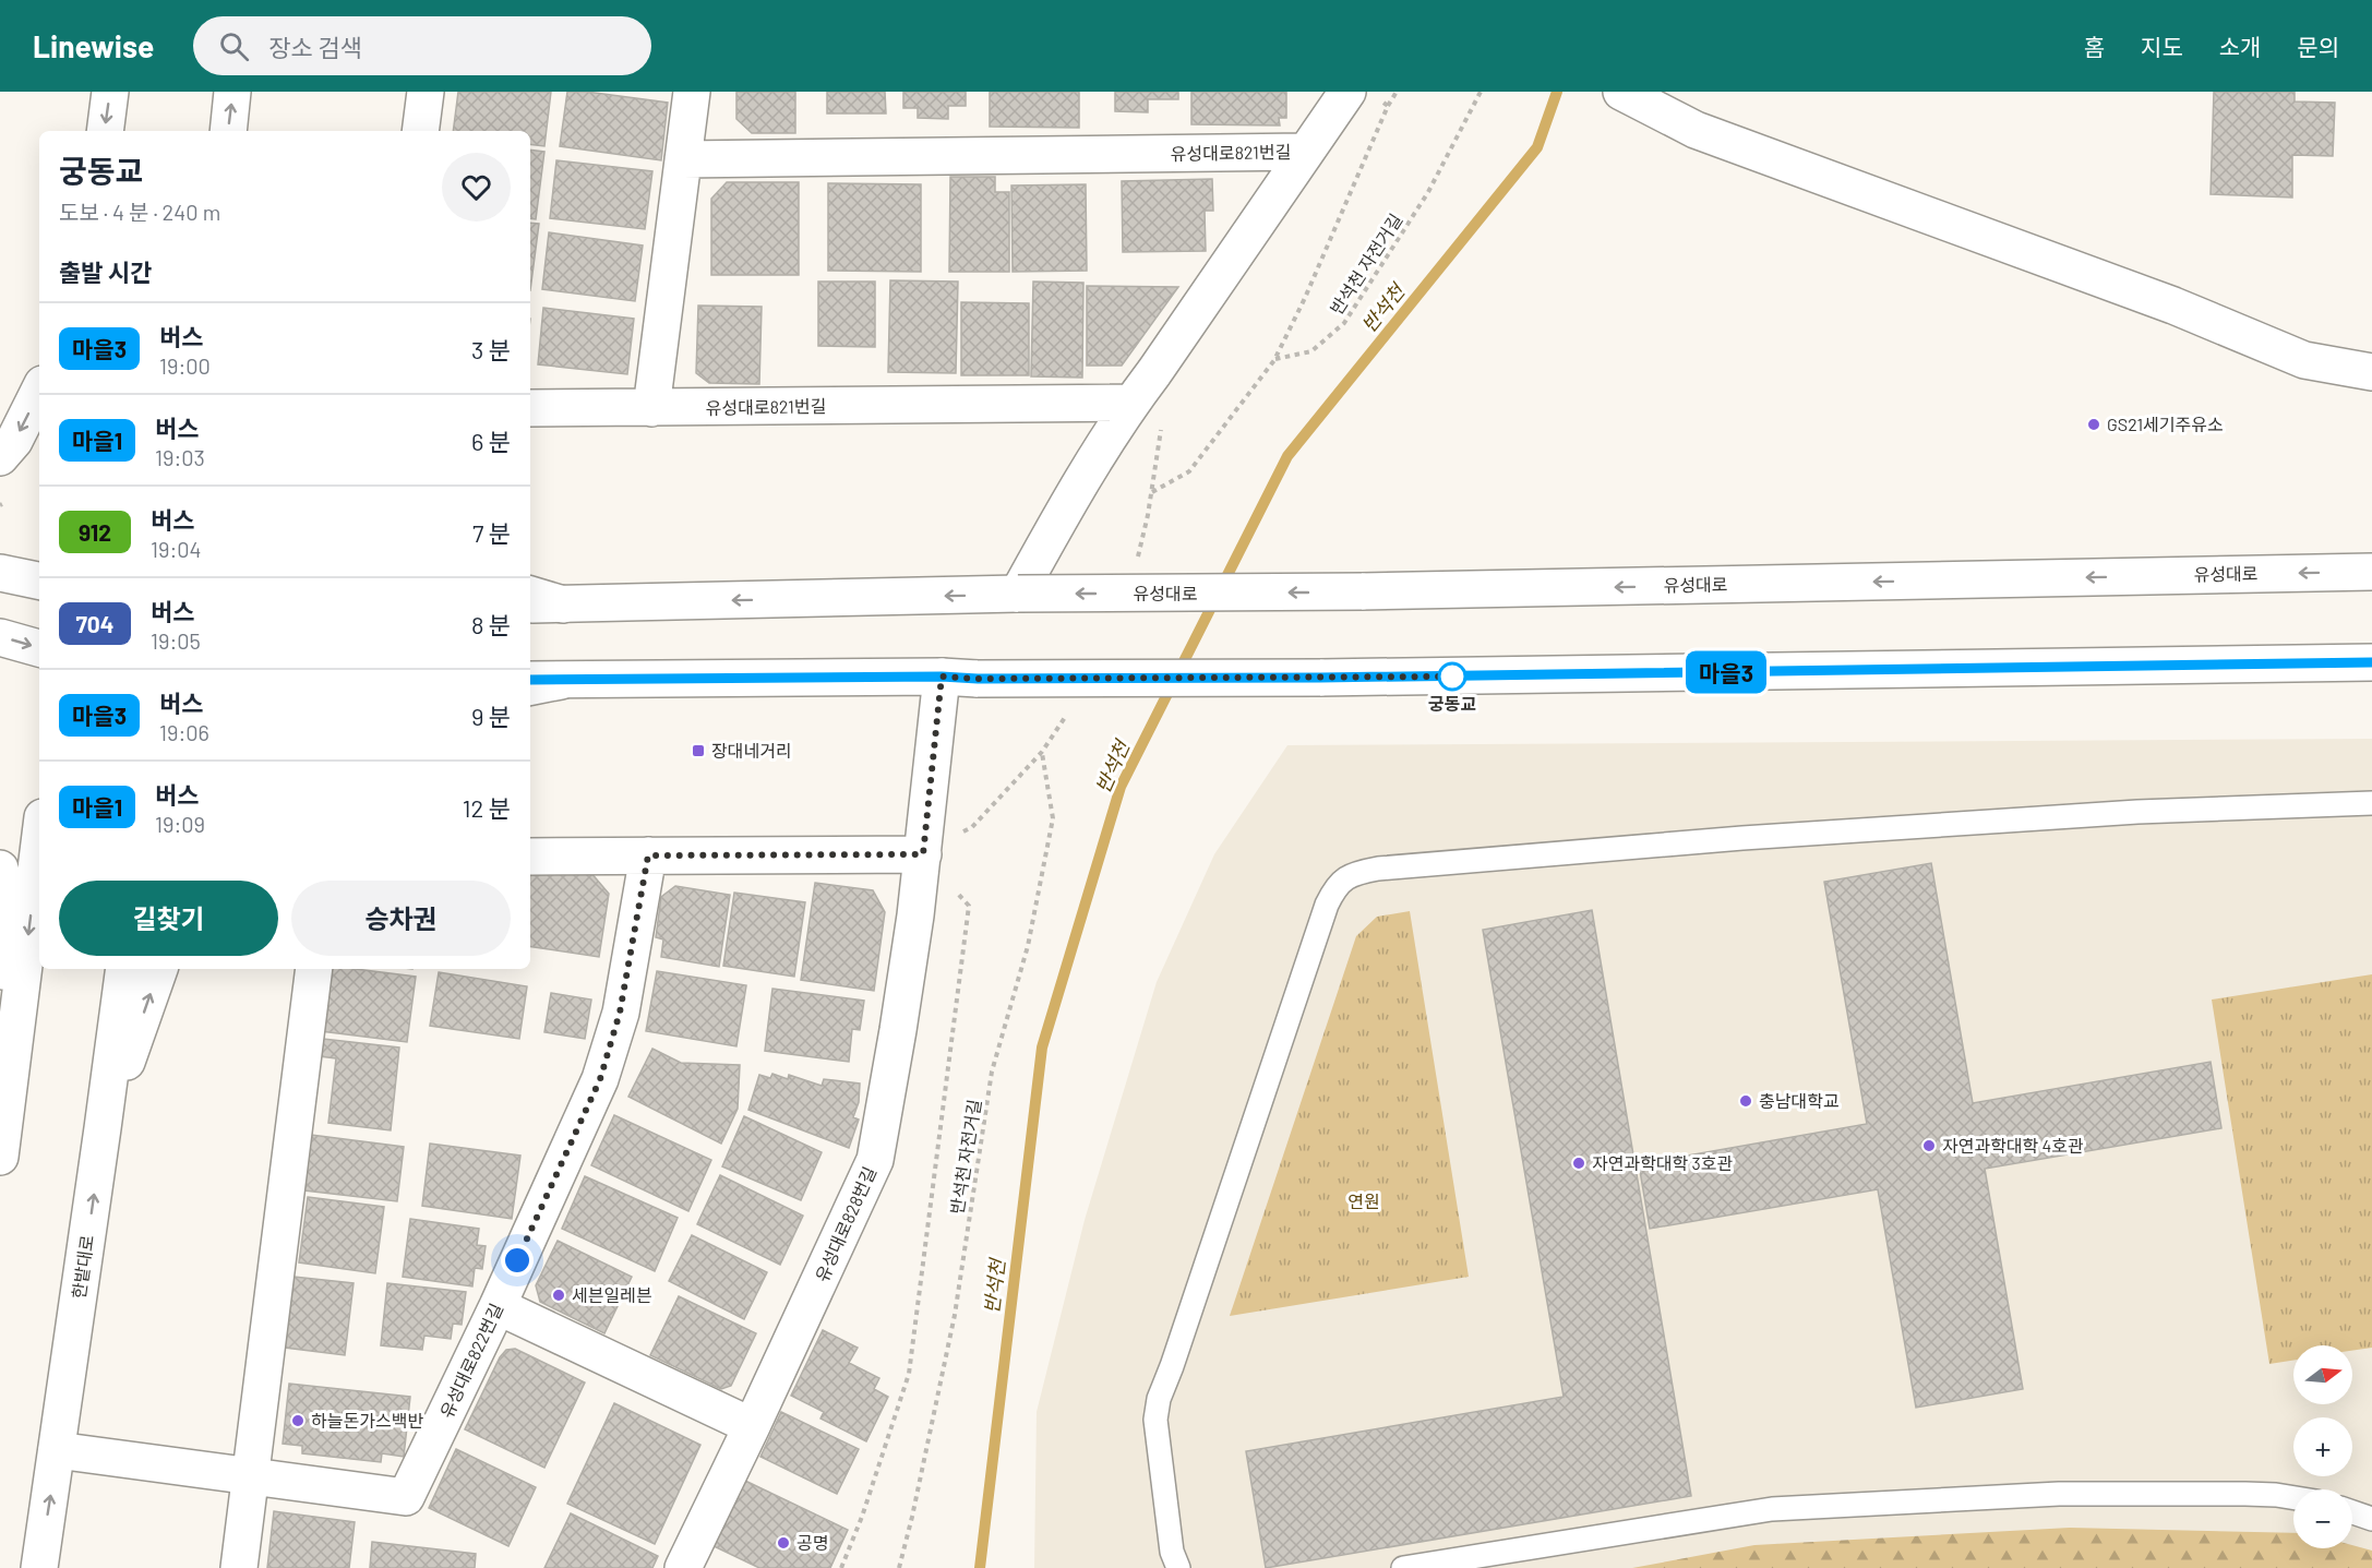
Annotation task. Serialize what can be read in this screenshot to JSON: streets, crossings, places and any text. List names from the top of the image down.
{
  "streets": {
    "street": [
      "유성대로821번길",
      "유성대로",
      "유성대로828번길",
      "한밭대로",
      "유성대로822번길"
    ],
    "path": ["반석천 자전거길"]
  },
  "crossings": [
    ["반석천 자전거길", "유성대로828번길"],
    ["한밭대로", "유성대로822번길"]
  ],
  "water": ["반석천"],
  "parks": ["연원"],
  "places": {
    "other": [
      "GS21세기주유소",
      "궁동교",
      "충남대학교",
      "자연과학대학 4호관",
      "자연과학대학 3호관",
      "세븐일레븐",
      "하늘돈가스백반",
      "공명"
    ],
    "transit": ["장대네거리"]
  },
  "lines": ["bus line 마을3"],
  "north": "right",
  "page": {
    "header": "Linewise",
    "search": "장소 검색",
    "nav": [
      "홈",
      "지도",
      "소개",
      "문의"
    ],
    "on_map": "마을3",
    "heading": [
      ["궁동교", "도보 · 4 분 · 240 m"],
      "출발 시간"
    ],
    "list": [
      {
        "mark": "마을3",
        "name": "버스",
        "note": "19:00",
        "value": "3 분"
      },
      {
        "mark": "마을1",
        "name": "버스",
        "note": "19:03",
        "value": "6 분"
      },
      {
        "mark": "912",
        "name": "버스",
        "note": "19:04",
        "value": "7 분"
      },
      {
        "mark": "704",
        "name": "버스",
        "note": "19:05",
        "value": "8 분"
      },
      {
        "mark": "마을3",
        "name": "버스",
        "note": "19:06",
        "value": "9 분"
      },
      {
        "mark": "마을1",
        "name": "버스",
        "note": "19:09",
        "value": "12 분"
      }
    ],
    "buttons": ["길찾기", "승차권"],
    "map_buttons": ["+", "−"]
  }
}
